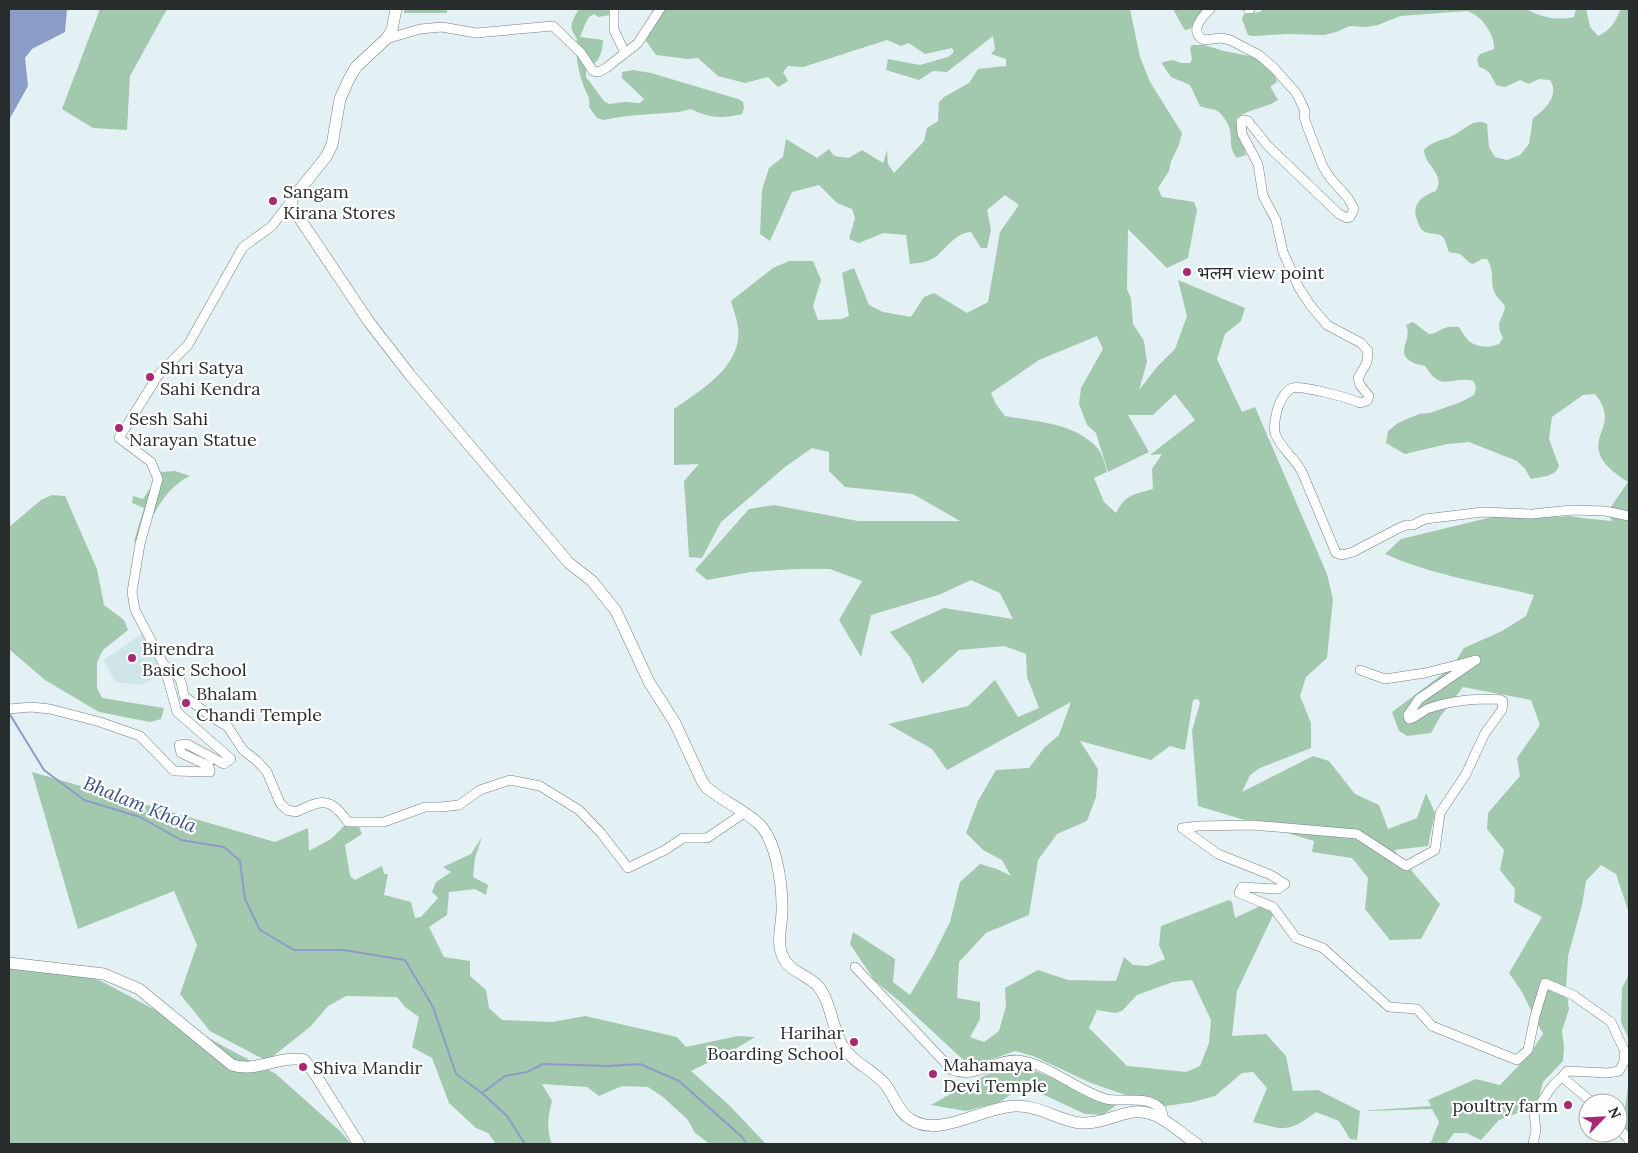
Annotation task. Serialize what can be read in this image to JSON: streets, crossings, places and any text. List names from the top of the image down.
{
  "water": ["Bhalam Khola"],
  "places": [
    "Sangam Kirana Stores",
    "भलम view point",
    "Shri Satya Sahi Kendra",
    "Sesh Sahi Narayan Statue",
    "Birendra Basic School",
    "Bhalam Chandi Temple",
    "Harihar Boarding School",
    "Shiva Mandir",
    "Mahamaya Devi Temple",
    "poultry farm"
  ],
  "north": "top right"
}
